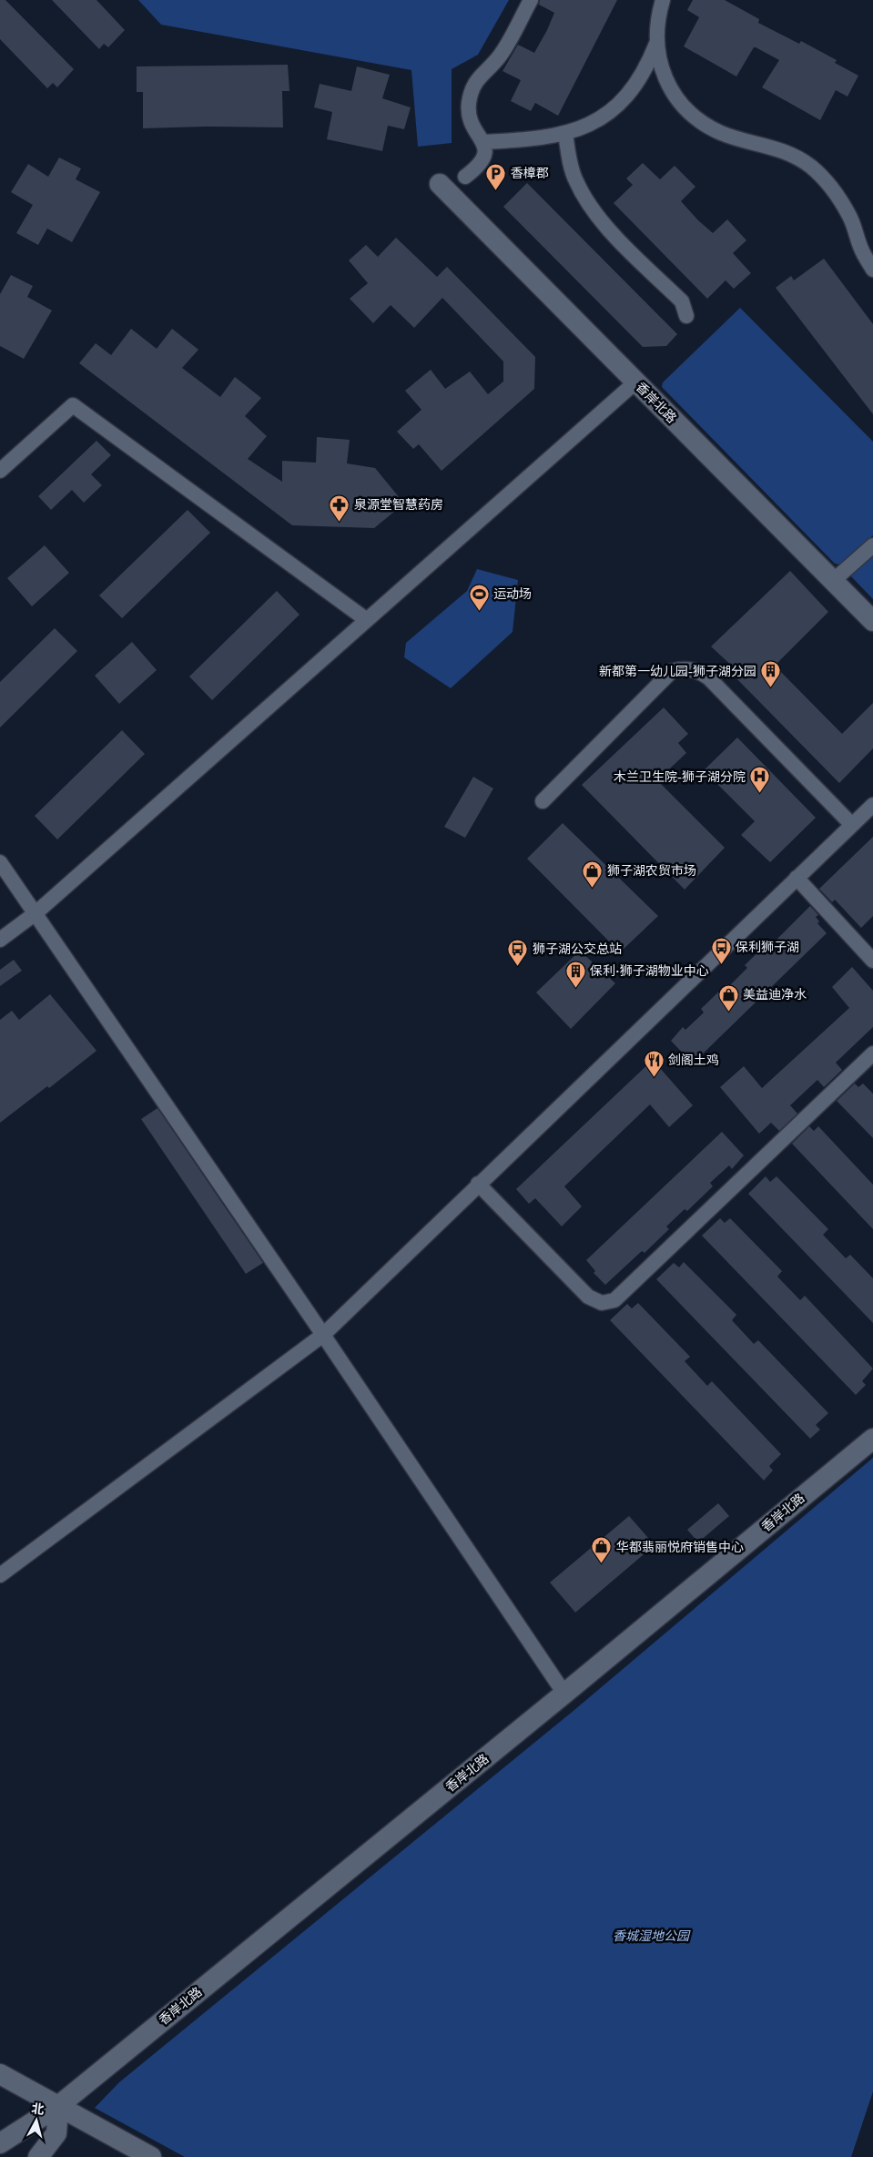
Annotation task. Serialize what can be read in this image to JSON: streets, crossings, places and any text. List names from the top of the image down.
{
  "streets": {
    "street": ["香岸北路"]
  },
  "parks": ["香城湿地公园"],
  "places": {
    "parking": ["香樟郡"],
    "pharmacy": ["泉源堂智慧药房"],
    "sports": ["运动场"],
    "building": ["新都第一幼儿园-狮子湖分园", "保利·狮子湖物业中心"],
    "hospital": ["木兰卫生院-狮子湖分院"],
    "shop": ["狮子湖农贸市场", "美益迪净水", "华都翡丽悦府销售中心"],
    "bus stop": ["保利狮子湖", "狮子湖公交总站"],
    "restaurant": ["剑阁土鸡"]
  },
  "north": "top"
}
